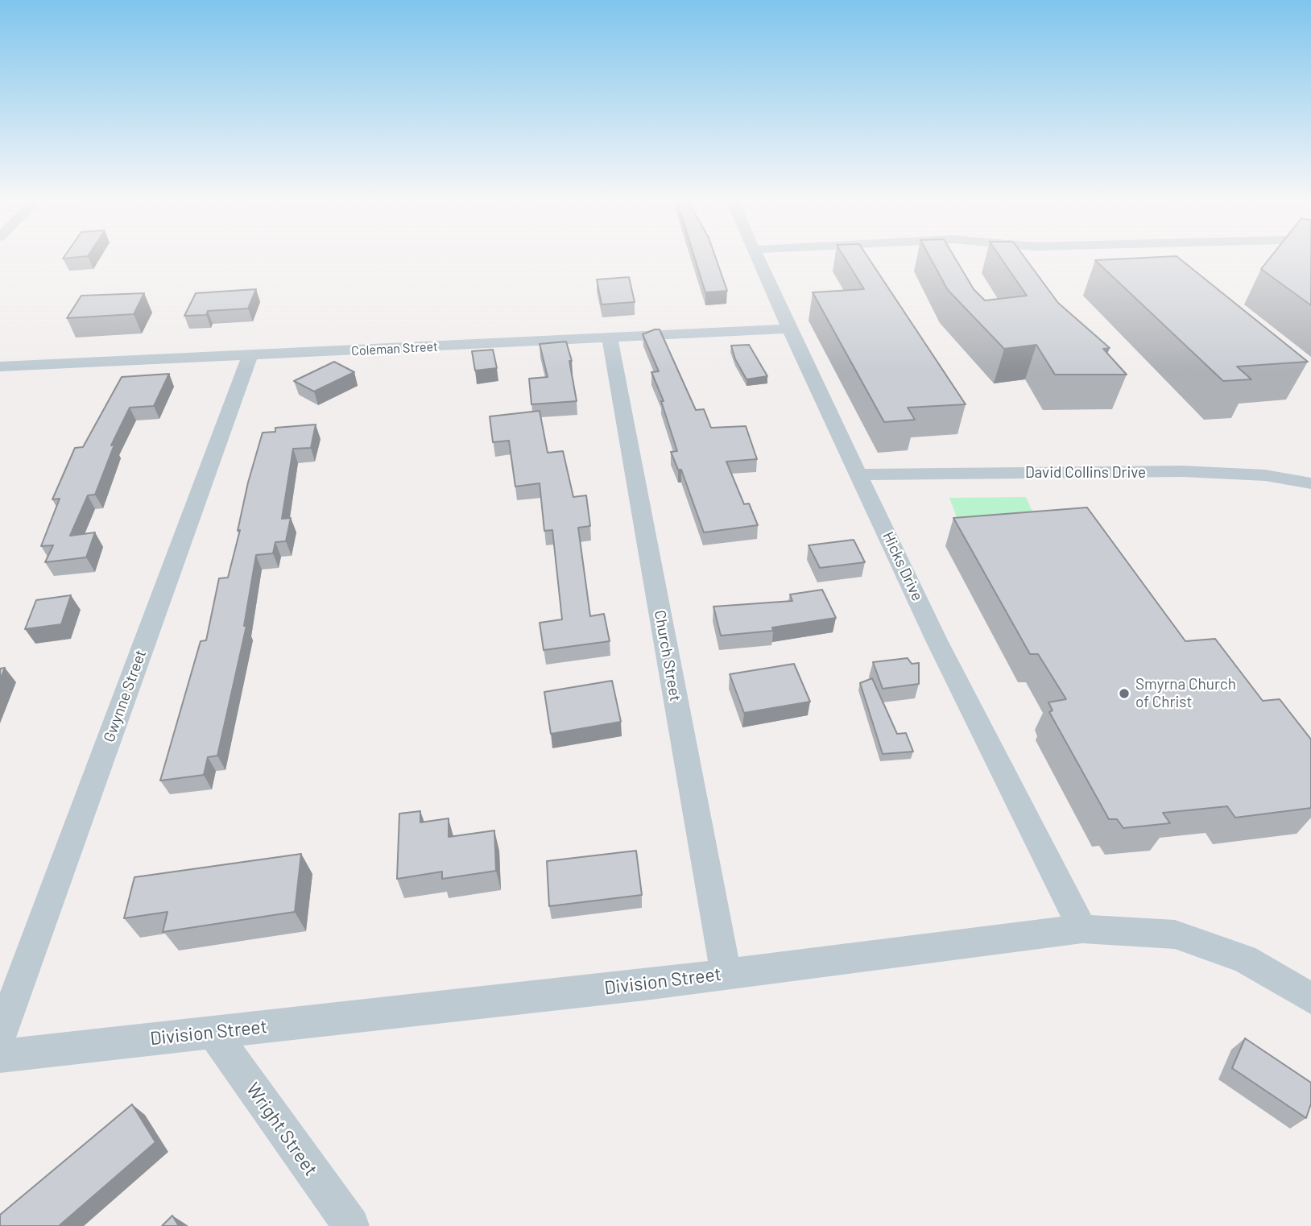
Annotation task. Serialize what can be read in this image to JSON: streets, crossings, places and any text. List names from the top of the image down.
{
  "streets": {
    "street": [
      "Coleman Street",
      "David Collins Drive",
      "Hicks Drive",
      "Church Street",
      "Gwynne Street",
      "Division Street",
      "Wright Street"
    ]
  },
  "crossings": [
    ["Coleman Street", "Hicks Drive"],
    ["Coleman Street", "Church Street"],
    ["Coleman Street", "Gwynne Street"],
    ["David Collins Drive", "Hicks Drive"],
    ["Hicks Drive", "Division Street"],
    ["Church Street", "Division Street"],
    ["Division Street", "Wright Street"]
  ],
  "places": ["Smyrna Church of Christ"]
}
